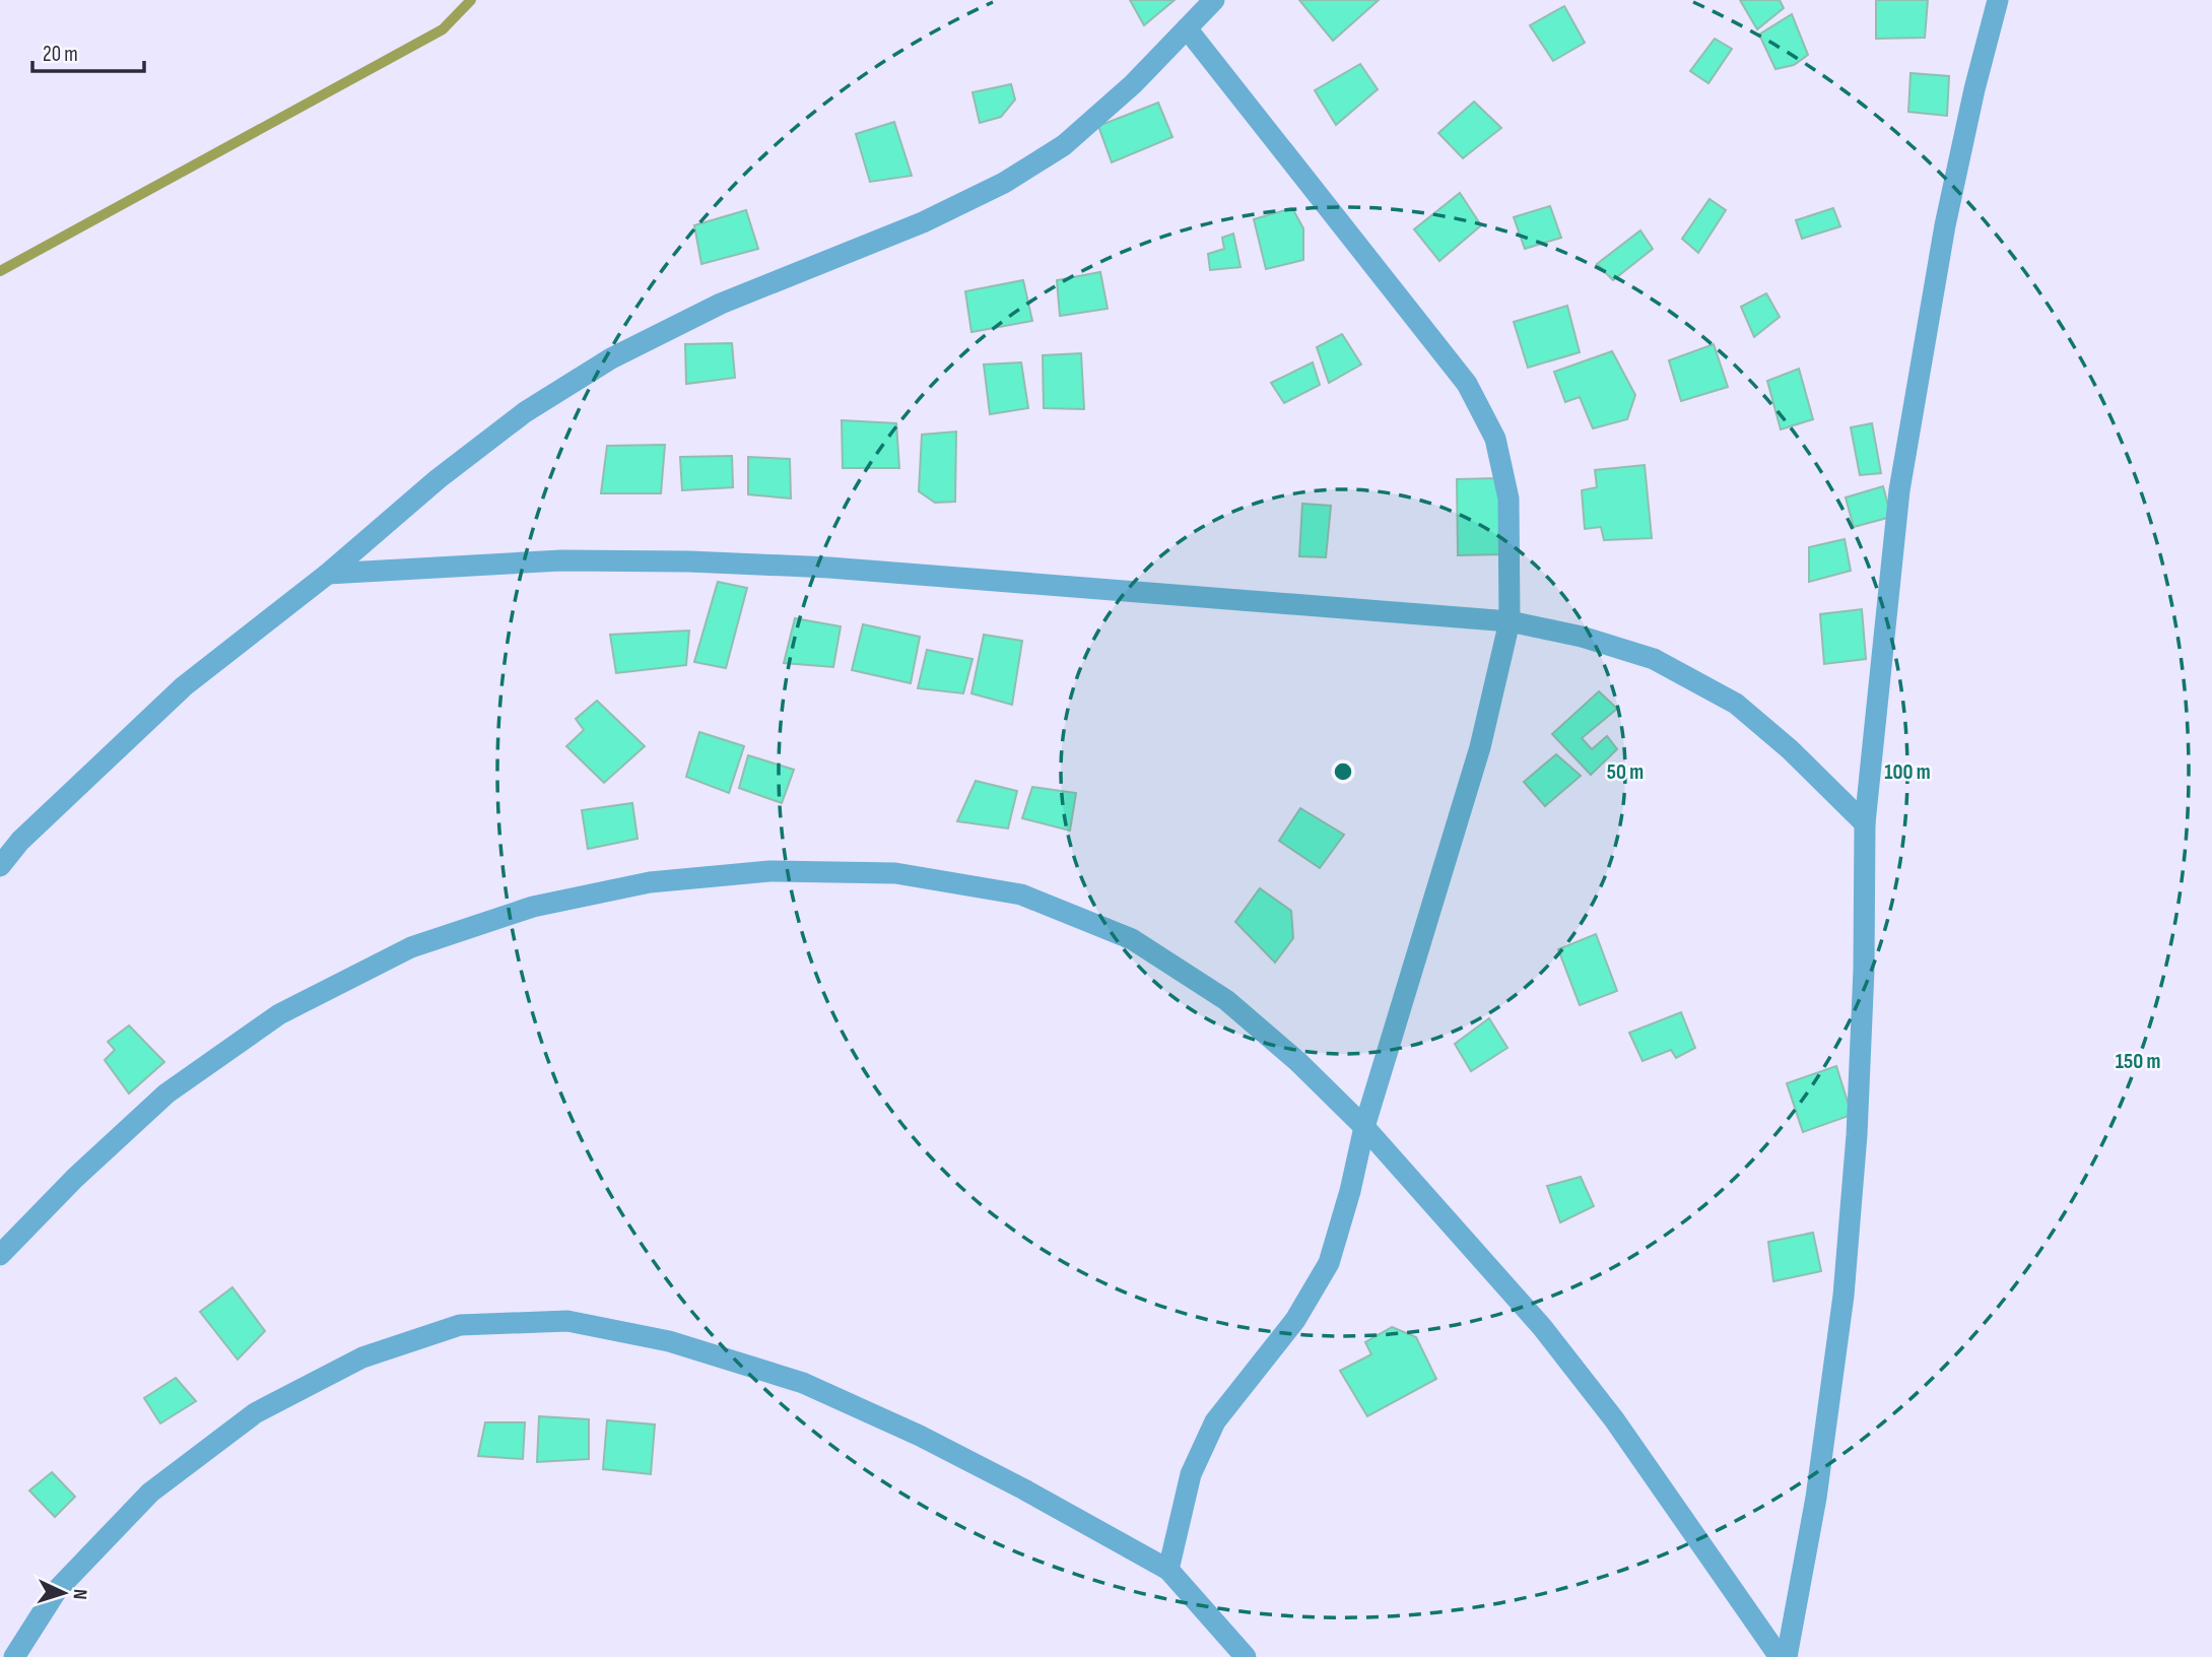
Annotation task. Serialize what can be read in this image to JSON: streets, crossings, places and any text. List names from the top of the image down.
{
  "scale_bar": "20 m",
  "north": "right",
  "rings": ["50 m", "100 m", "150 m"]
}
